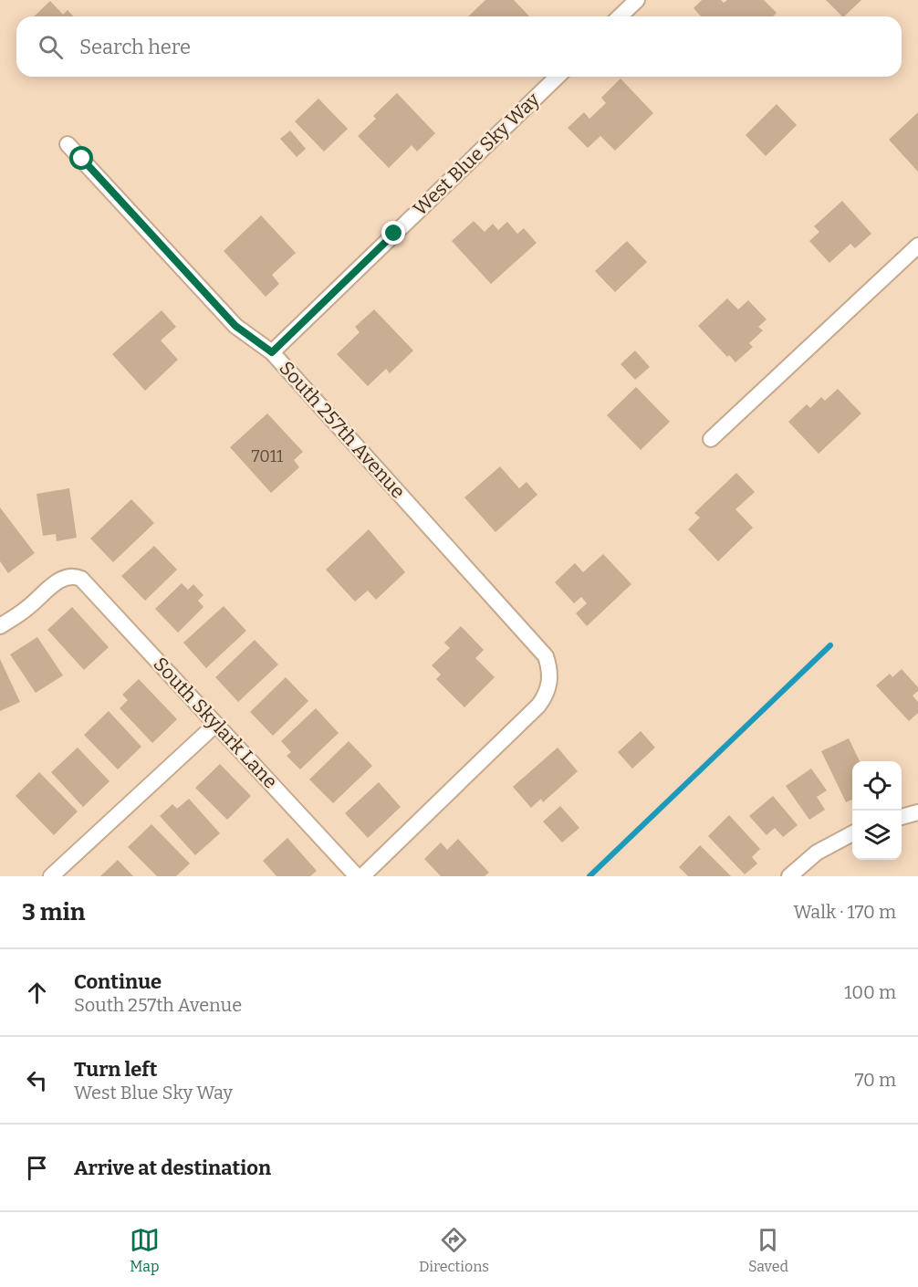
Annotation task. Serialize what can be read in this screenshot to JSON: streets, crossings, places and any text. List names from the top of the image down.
{
  "streets": {
    "street": ["West Blue Sky Way", "South 257th Avenue", "South Skylark Lane"]
  },
  "crossings": [
    ["West Blue Sky Way", "South 257th Avenue"]
  ],
  "house_numbers": ["7011"],
  "page": {
    "search": "Search here",
    "heading": ["3 min", "Walk · 170 m"],
    "list": [
      ["Continue", "South 257th Avenue", "100 m"],
      ["Turn left", "West Blue Sky Way", "70 m"],
      "Arrive at destination"
    ],
    "nav": ["Map", "Directions", "Saved"]
  }
}
